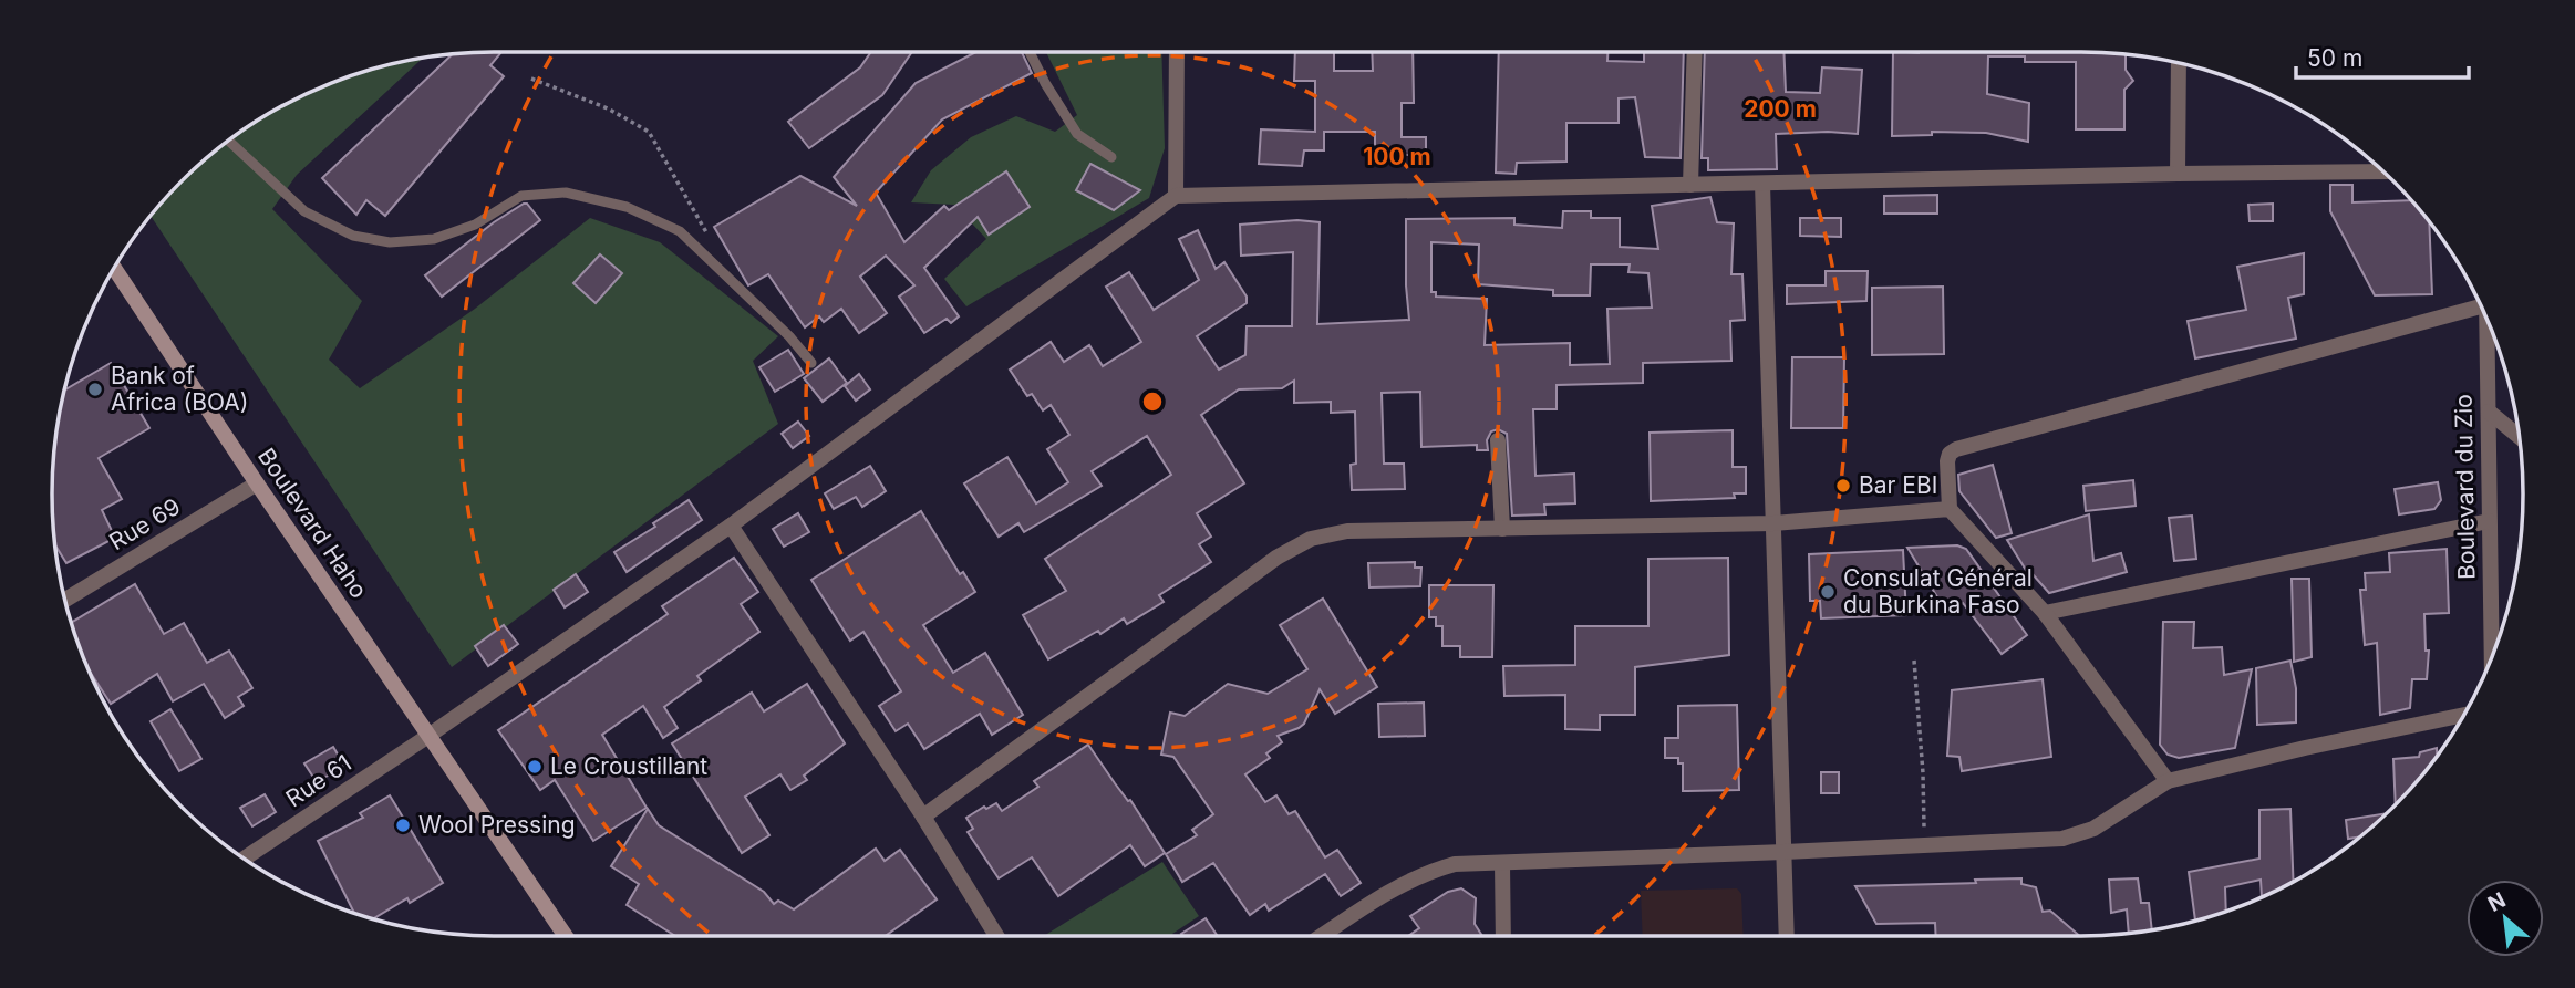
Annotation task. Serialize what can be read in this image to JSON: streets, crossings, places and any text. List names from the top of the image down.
{
  "streets": {
    "main road": ["Boulevard Haho"],
    "street": ["Boulevard du Zio", "Rue 69", "Rue 61"]
  },
  "crossings": [
    ["Boulevard Haho", "Rue 69"],
    ["Boulevard Haho", "Rue 61"]
  ],
  "places": [
    "Bank of Africa (BOA)",
    "Bar EBI",
    "Consulat Général du Burkina Faso",
    "Le Croustillant",
    "Wool Pressing"
  ],
  "scale_bar": "50 m",
  "north": "top left",
  "rings": ["200 m", "100 m"]
}
